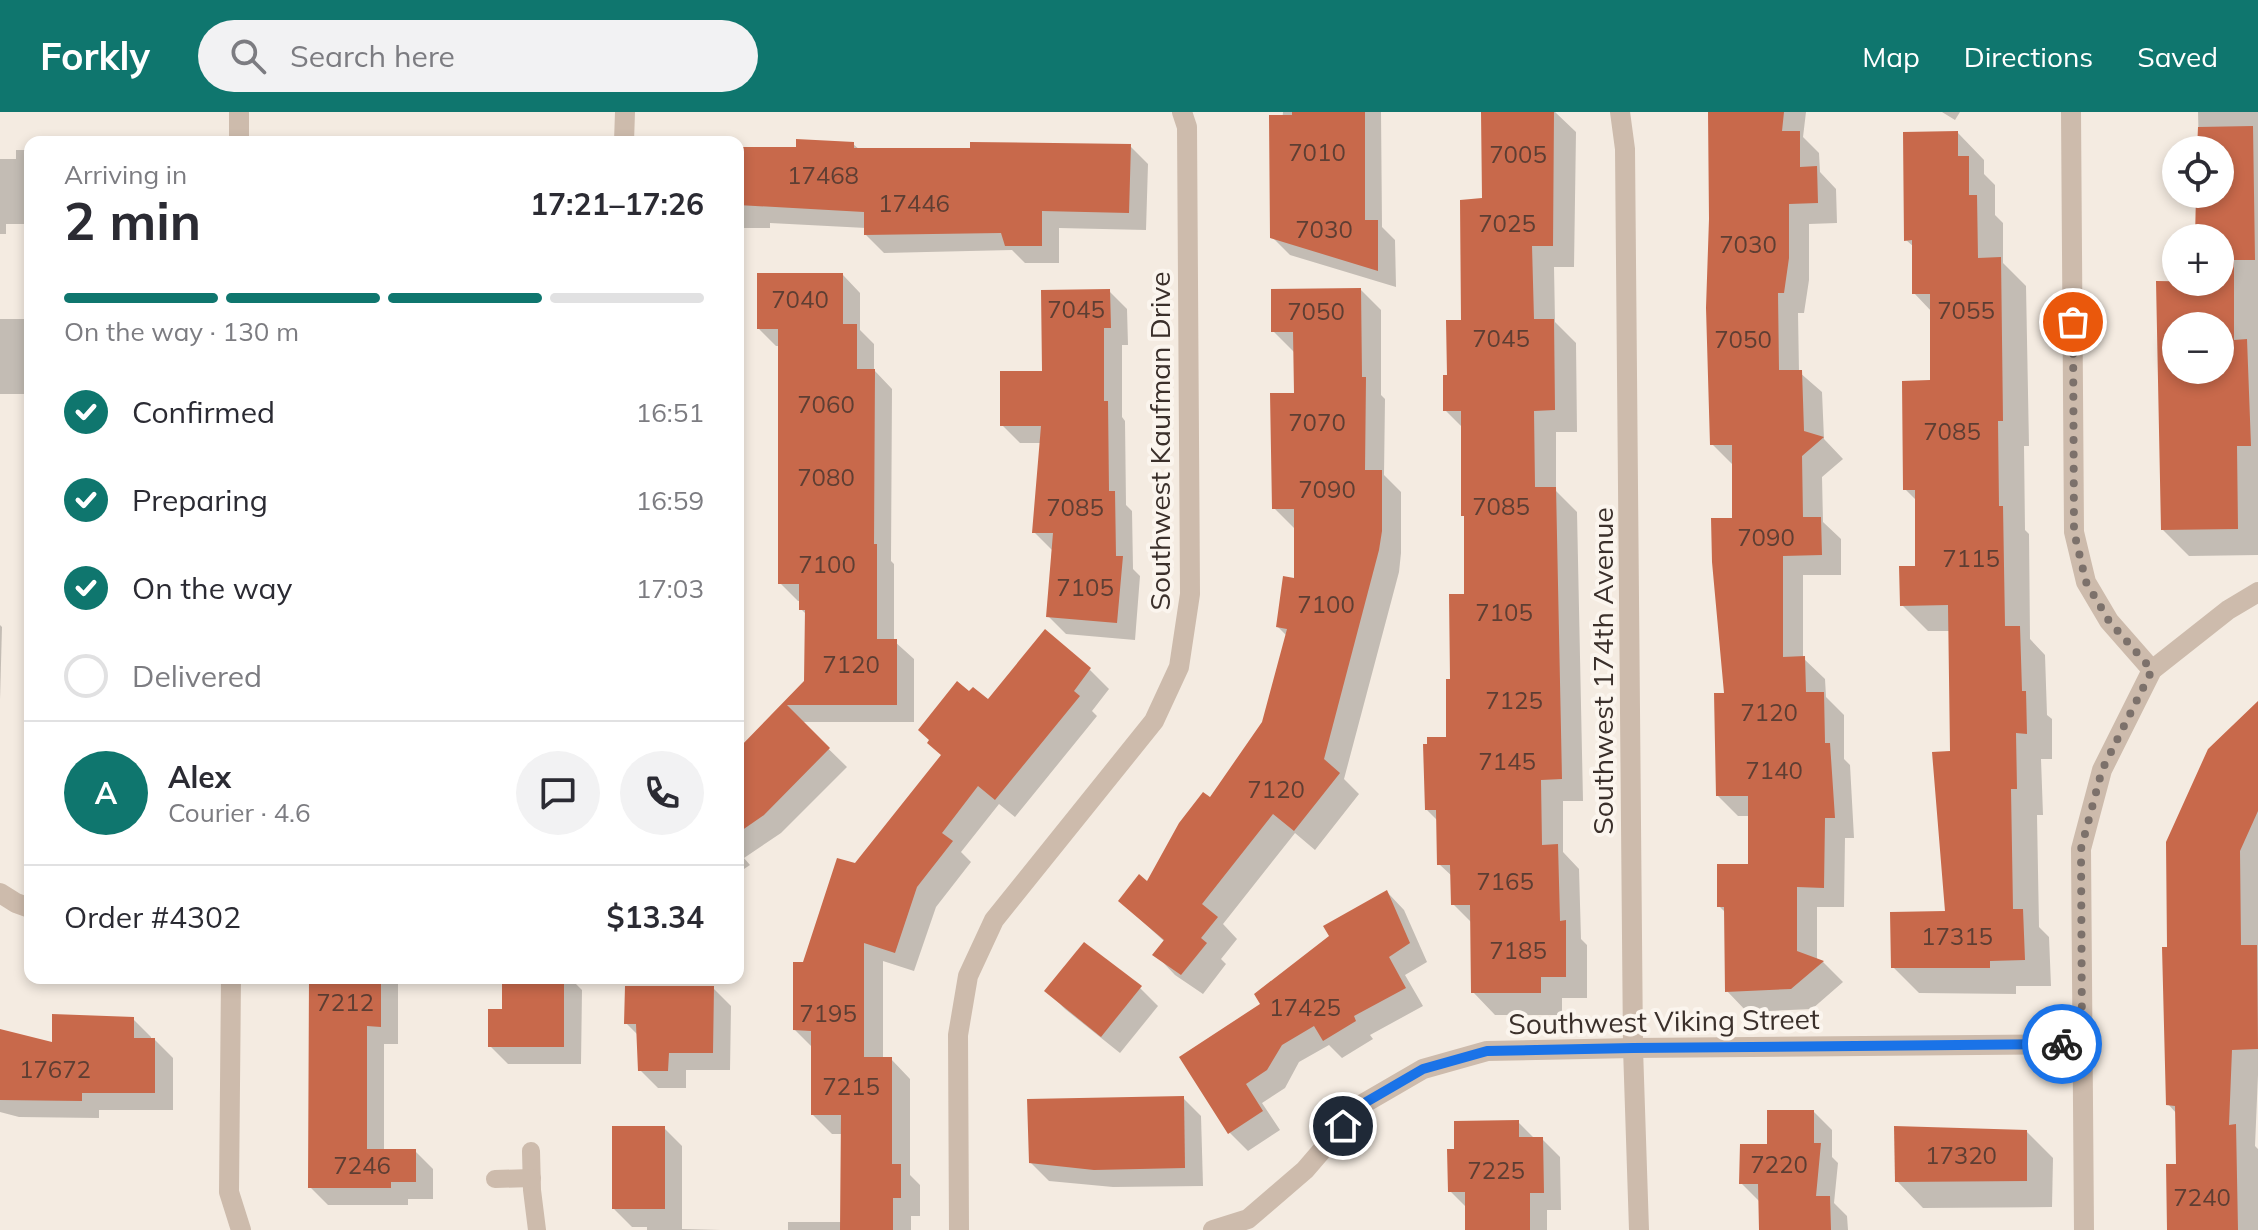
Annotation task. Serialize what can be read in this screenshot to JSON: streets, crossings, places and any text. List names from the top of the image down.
{
  "streets": {
    "street": ["Southwest Kaufman Drive", "Southwest 174th Avenue", "Southwest Viking Street"]
  },
  "crossings": [
    ["Southwest 174th Avenue", "Southwest Viking Street"]
  ],
  "house_numbers": [
    "7010",
    "7005",
    "17468",
    "17446",
    "7025",
    "7030",
    "7030",
    "7040",
    "7045",
    "7055",
    "7050",
    "7045",
    "7050",
    "7060",
    "7070",
    "7085",
    "7080",
    "7090",
    "7085",
    "7085",
    "7090",
    "7115",
    "7100",
    "7105",
    "7100",
    "7105",
    "7120",
    "7125",
    "7120",
    "7145",
    "7140",
    "7120",
    "7165",
    "17315",
    "7185",
    "7212",
    "17425",
    "7195",
    "17672",
    "7215",
    "17320",
    "7220",
    "7246",
    "7225",
    "7240"
  ],
  "page": {
    "header": "Forkly",
    "search": "Search here",
    "nav": ["Map", "Directions", "Saved"],
    "map_buttons": ["+", "−"],
    "heading": ["2 min", "Arriving in", "17:21–17:26"],
    "panel": [
      "Alex",
      "Courier · 4.6",
      "Order #4302",
      "$13.34"
    ],
    "bar": "On the way · 130 m",
    "list": [
      ["Confirmed", "16:51"],
      ["Preparing", "16:59"],
      ["On the way", "17:03"],
      "Delivered"
    ],
    "round": "A"
  }
}
